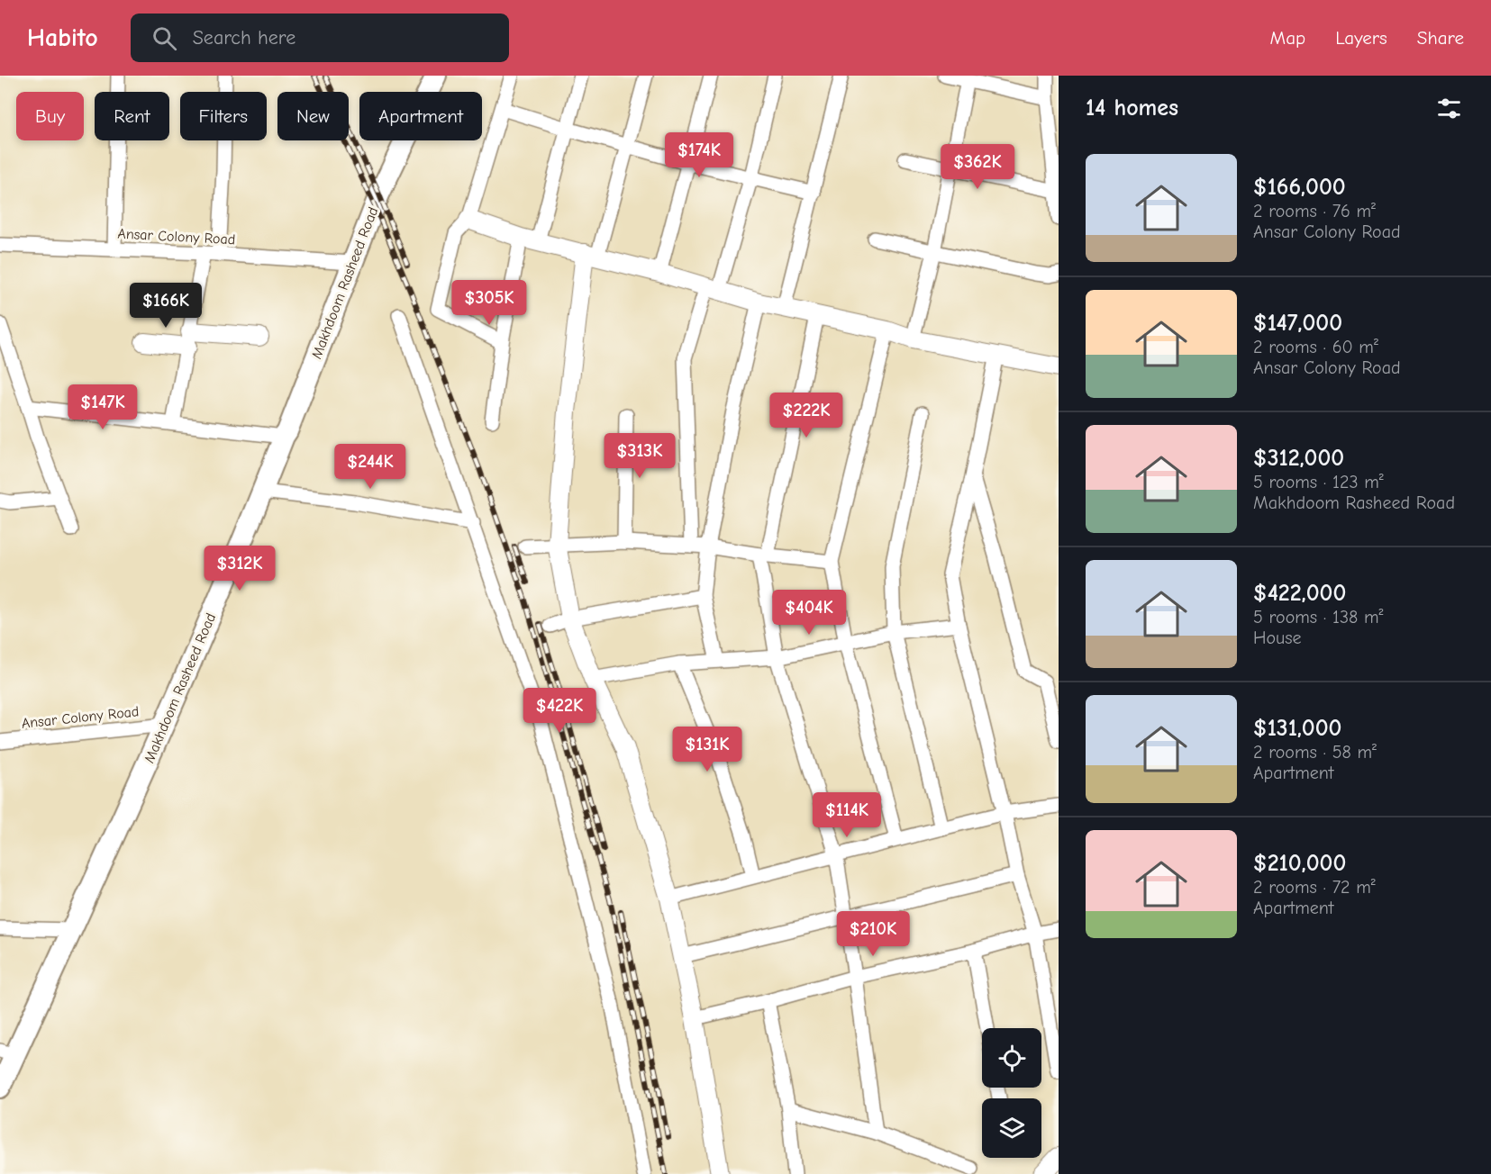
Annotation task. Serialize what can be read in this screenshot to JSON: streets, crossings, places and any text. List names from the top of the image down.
{
  "streets": {
    "main road": ["Makhdoom Rasheed Road"],
    "street": ["Ansar Colony Road"]
  },
  "crossings": [
    ["Ansar Colony Road", "Makhdoom Rasheed Road"]
  ],
  "page": {
    "header": "Habito",
    "search": "Search here",
    "nav": ["Map", "Layers", "Share"],
    "heading": "14 homes",
    "chip": [
      "Buy",
      "Rent",
      "Filters",
      "New",
      "Apartment"
    ],
    "price": [
      "$174K",
      "$362K",
      "$305K",
      "$166K",
      "$147K",
      "$222K",
      "$313K",
      "$244K",
      "$312K",
      "$404K",
      "$422K",
      "$131K",
      "$114K",
      "$210K"
    ],
    "list": [
      {
        "name": "$166,000",
        "note": "2 rooms · 76 m² · Ansar Colony Road"
      },
      {
        "name": "$147,000",
        "note": "2 rooms · 60 m² · Ansar Colony Road"
      },
      {
        "name": "$312,000",
        "note": "5 rooms · 123 m² · Makhdoom Rasheed Road"
      },
      {
        "name": "$422,000",
        "note": "5 rooms · 138 m² · House"
      },
      {
        "name": "$131,000",
        "note": "2 rooms · 58 m² · Apartment"
      },
      {
        "name": "$210,000",
        "note": "2 rooms · 72 m² · Apartment"
      }
    ]
  }
}
